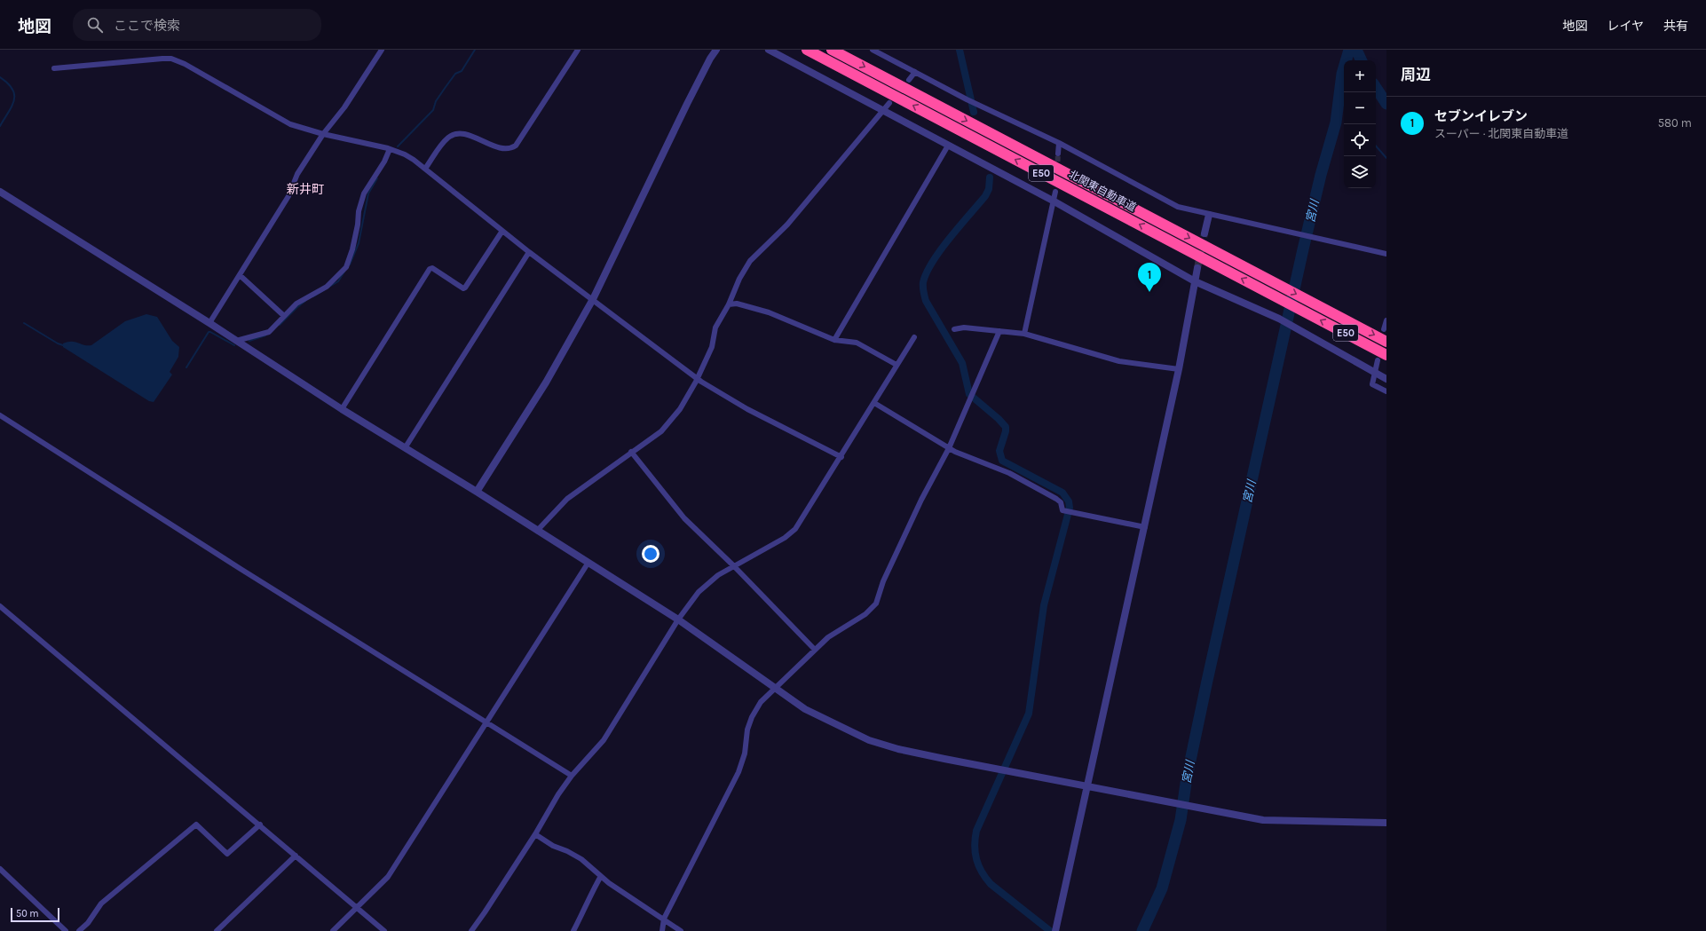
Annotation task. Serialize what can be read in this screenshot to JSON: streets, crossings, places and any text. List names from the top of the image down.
{
  "streets": {
    "highway": ["E50", "北関東自動車道"]
  },
  "districts": ["新井町"],
  "water": ["宮川"],
  "scale_bar": "50 m",
  "page": {
    "header": "地図",
    "search": "ここで検索",
    "nav": ["地図", "レイヤ", "共有"],
    "heading": "周辺",
    "map_buttons": ["+", "−"],
    "list": [
      {
        "mark": "1",
        "name": "セブンイレブン",
        "note": "スーパー · 北関東自動車道",
        "value": "580 m"
      }
    ],
    "pins": "1",
    "scale": "50 m"
  }
}
